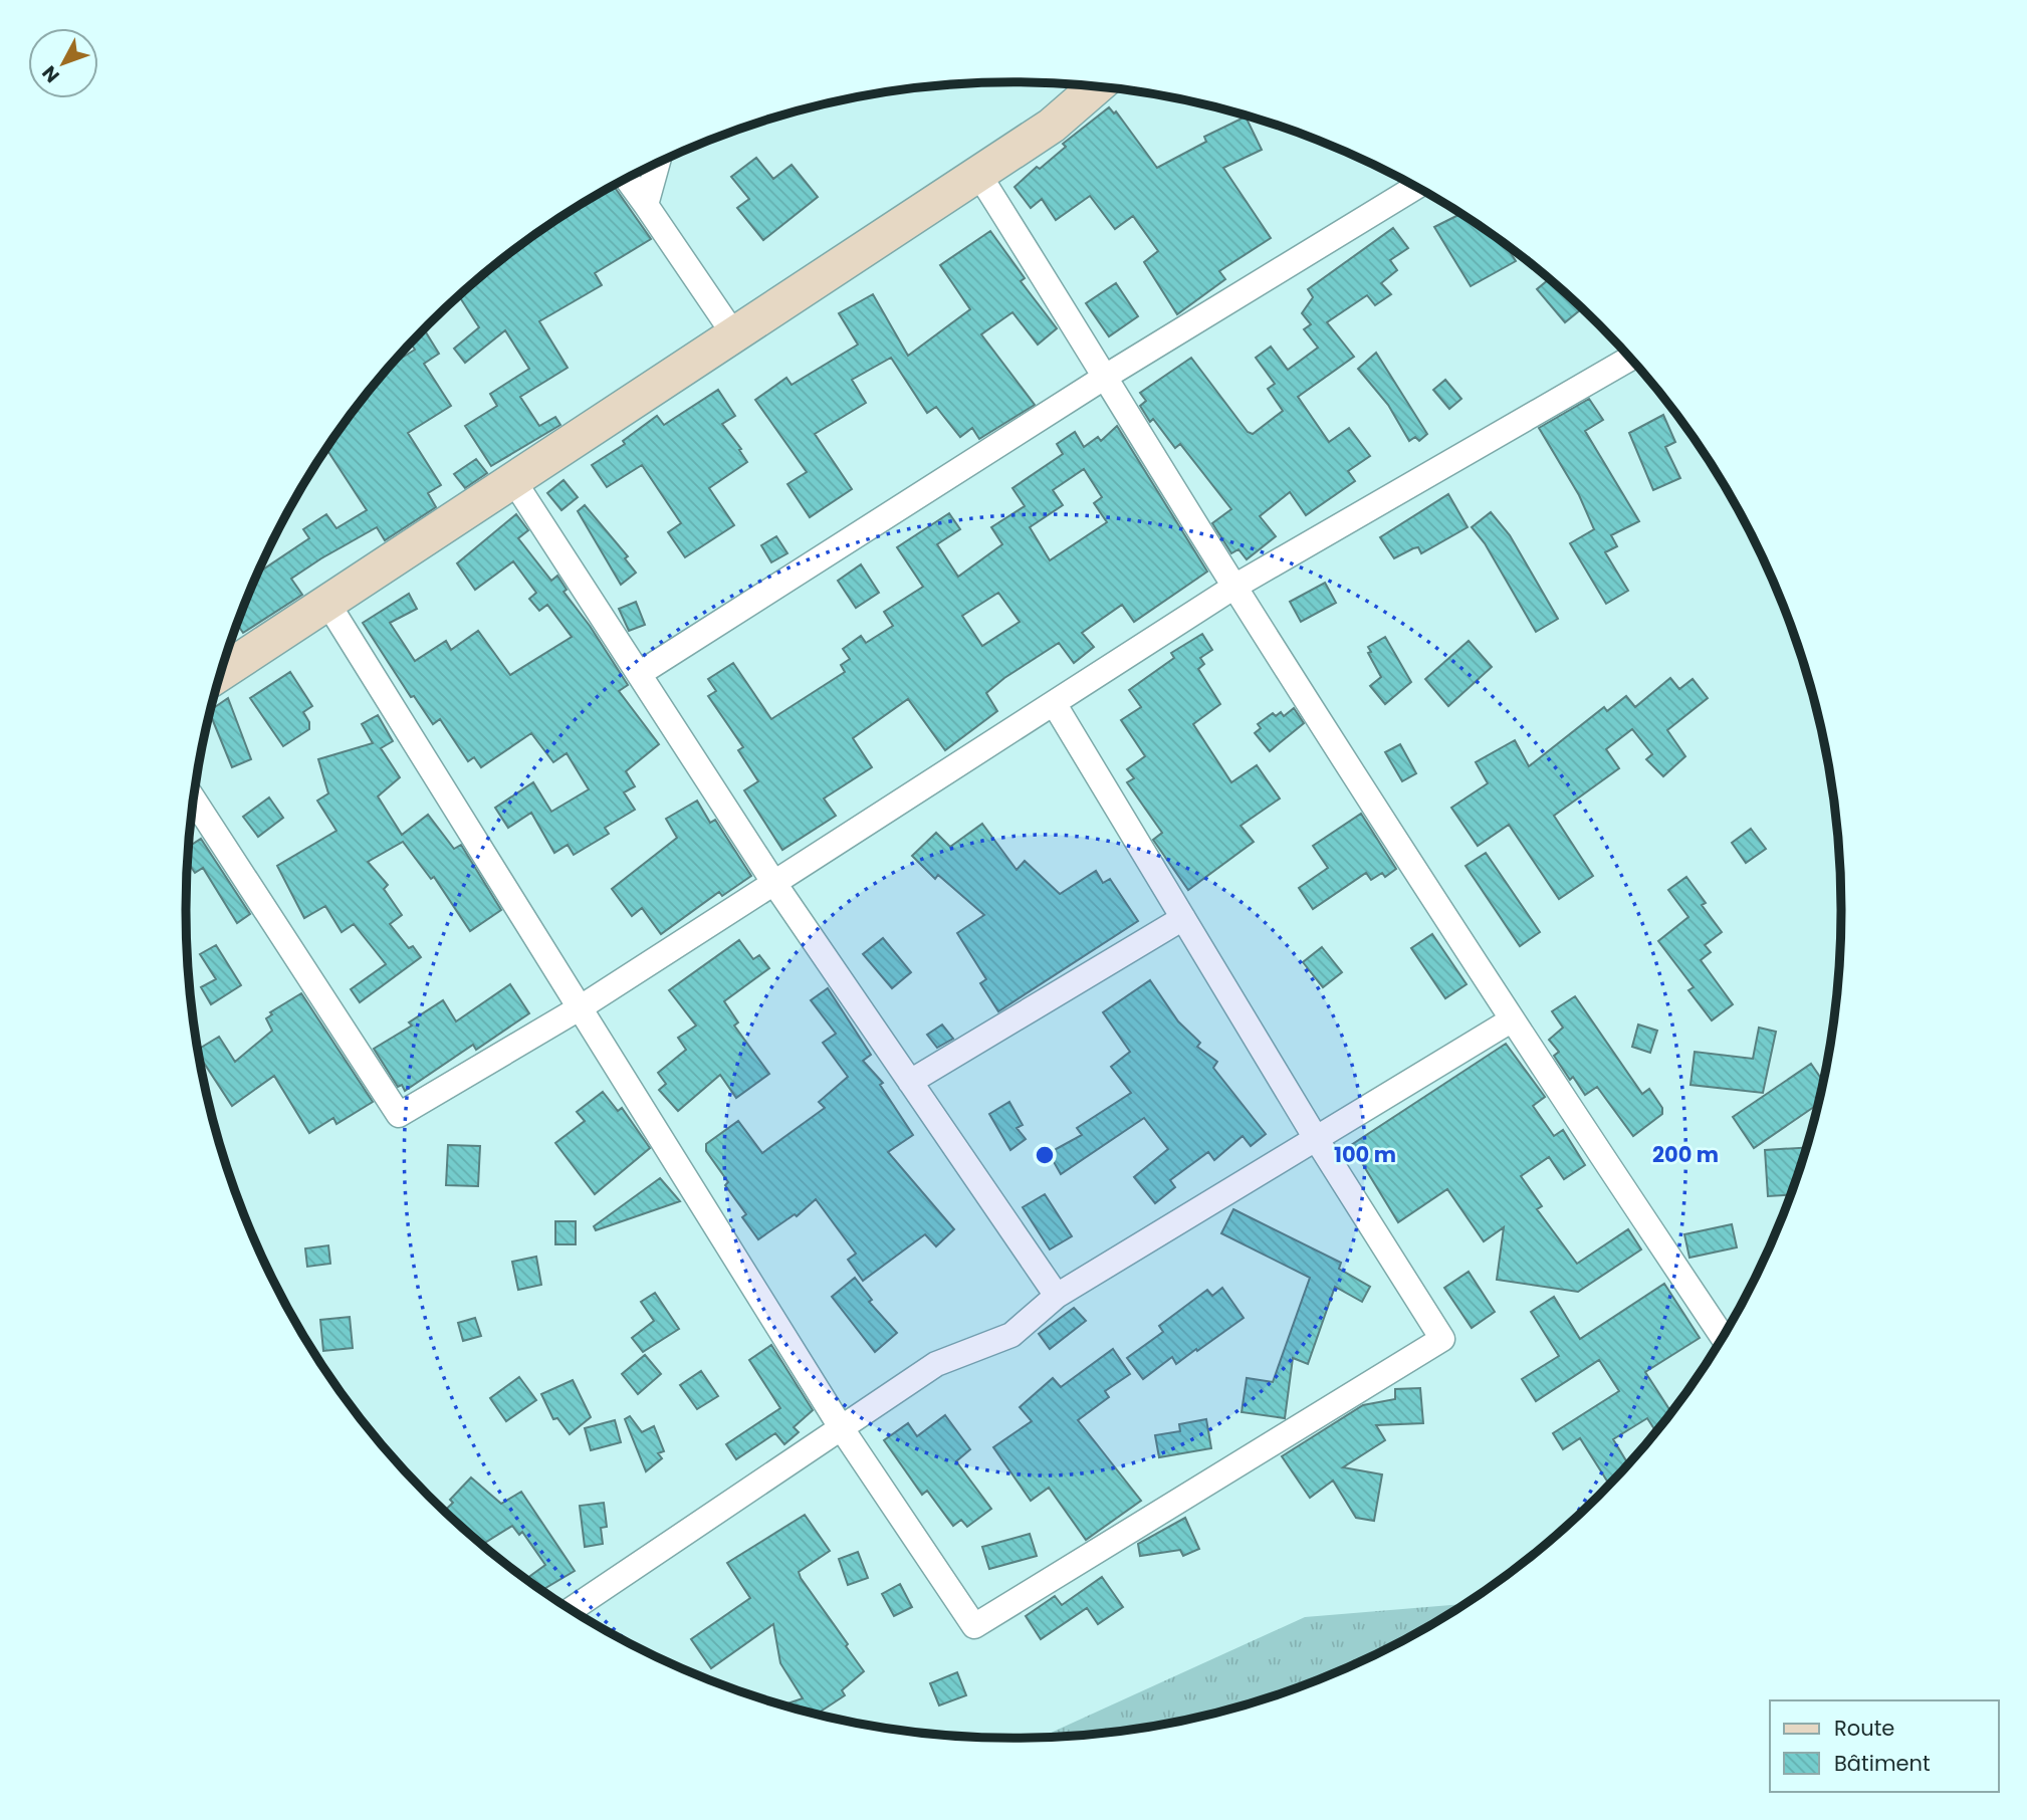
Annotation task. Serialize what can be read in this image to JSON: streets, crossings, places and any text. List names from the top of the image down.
{
  "legend": ["Route", "Bâtiment"],
  "north": "bottom left",
  "rings": ["100 m", "200 m"]
}
